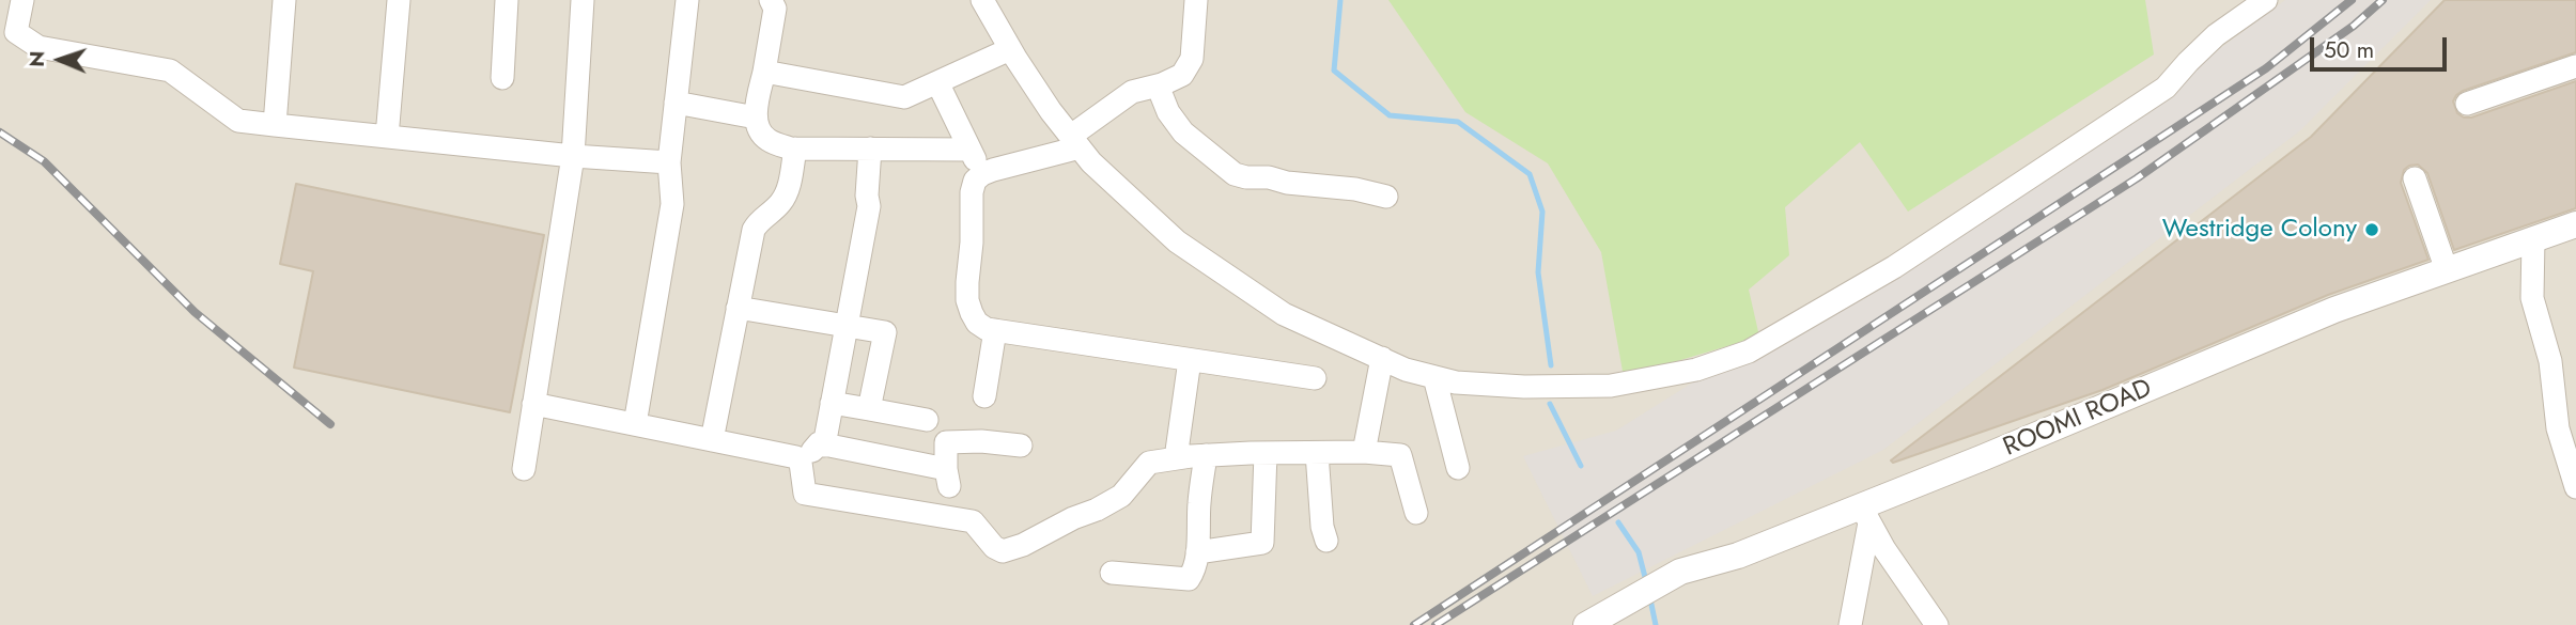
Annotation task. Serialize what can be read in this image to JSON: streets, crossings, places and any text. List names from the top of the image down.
{
  "streets": {
    "street": ["ROOMI ROAD"]
  },
  "places": ["Westridge Colony"],
  "scale_bar": "50 m",
  "north": "left"
}
